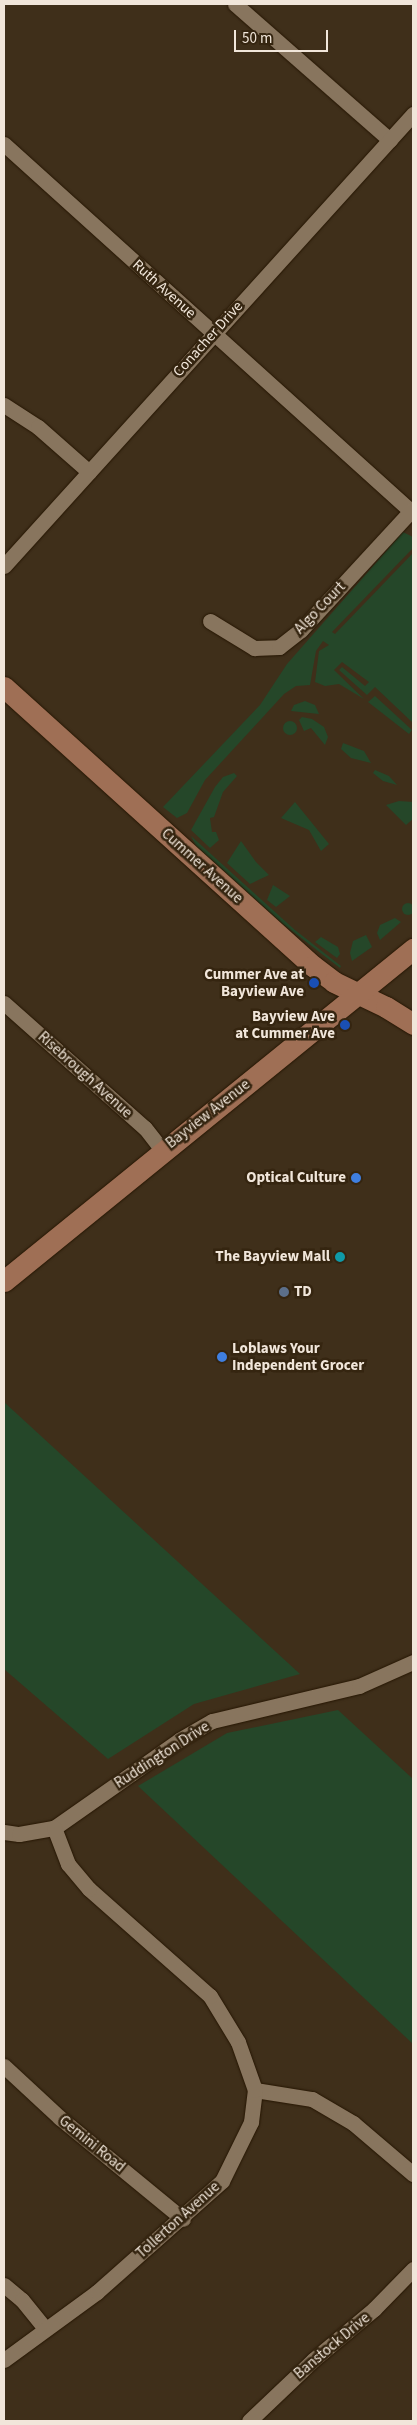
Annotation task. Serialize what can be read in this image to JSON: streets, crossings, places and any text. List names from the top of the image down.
{
  "streets": {
    "street": [
      "Ruth Avenue",
      "Conacher Drive",
      "Algo Court",
      "Cummer Avenue",
      "Risebrough Avenue",
      "Bayview Avenue",
      "Ruddington Drive",
      "Gemini Road",
      "Tollerton Avenue",
      "Banstock Drive"
    ]
  },
  "crossings": [
    ["Ruth Avenue", "Conacher Drive"],
    ["Ruth Avenue", "Algo Court"],
    ["Cummer Avenue", "Bayview Avenue"],
    ["Risebrough Avenue", "Bayview Avenue"],
    ["Ruddington Drive", "Tollerton Avenue"],
    ["Gemini Road", "Tollerton Avenue"]
  ],
  "places": [
    "Cummer Ave at Bayview Ave",
    "Bayview Ave at Cummer Ave",
    "Optical Culture",
    "The Bayview Mall",
    "TD",
    "Loblaws Your Independent Grocer"
  ],
  "scale_bar": "50 m"
}
